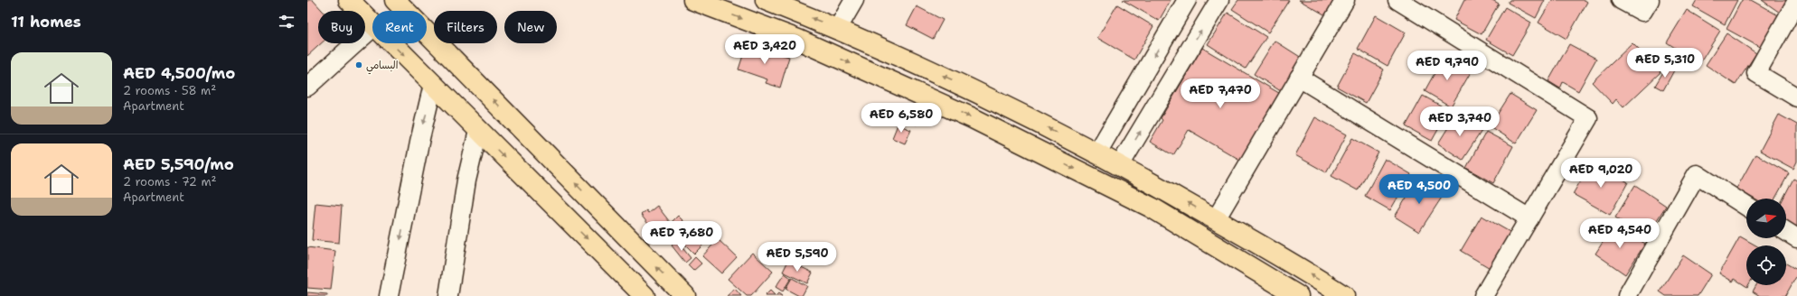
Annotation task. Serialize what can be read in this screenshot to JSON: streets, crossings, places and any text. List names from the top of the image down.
{
  "places": ["البسامي"],
  "north": "right",
  "page": {
    "heading": "11 homes",
    "chip": [
      "Buy",
      "Rent",
      "Filters",
      "New"
    ],
    "price": [
      "AED 3,420",
      "AED 5,310",
      "AED 9,790",
      "AED 7,470",
      "AED 6,580",
      "AED 3,740",
      "AED 9,020",
      "AED 4,500",
      "AED 4,540",
      "AED 7,680",
      "AED 5,590"
    ],
    "list": [
      {
        "name": "AED 4,500/mo",
        "note": "2 rooms · 58 m² · Apartment"
      },
      {
        "name": "AED 5,590/mo",
        "note": "2 rooms · 72 m² · Apartment"
      }
    ]
  }
}
